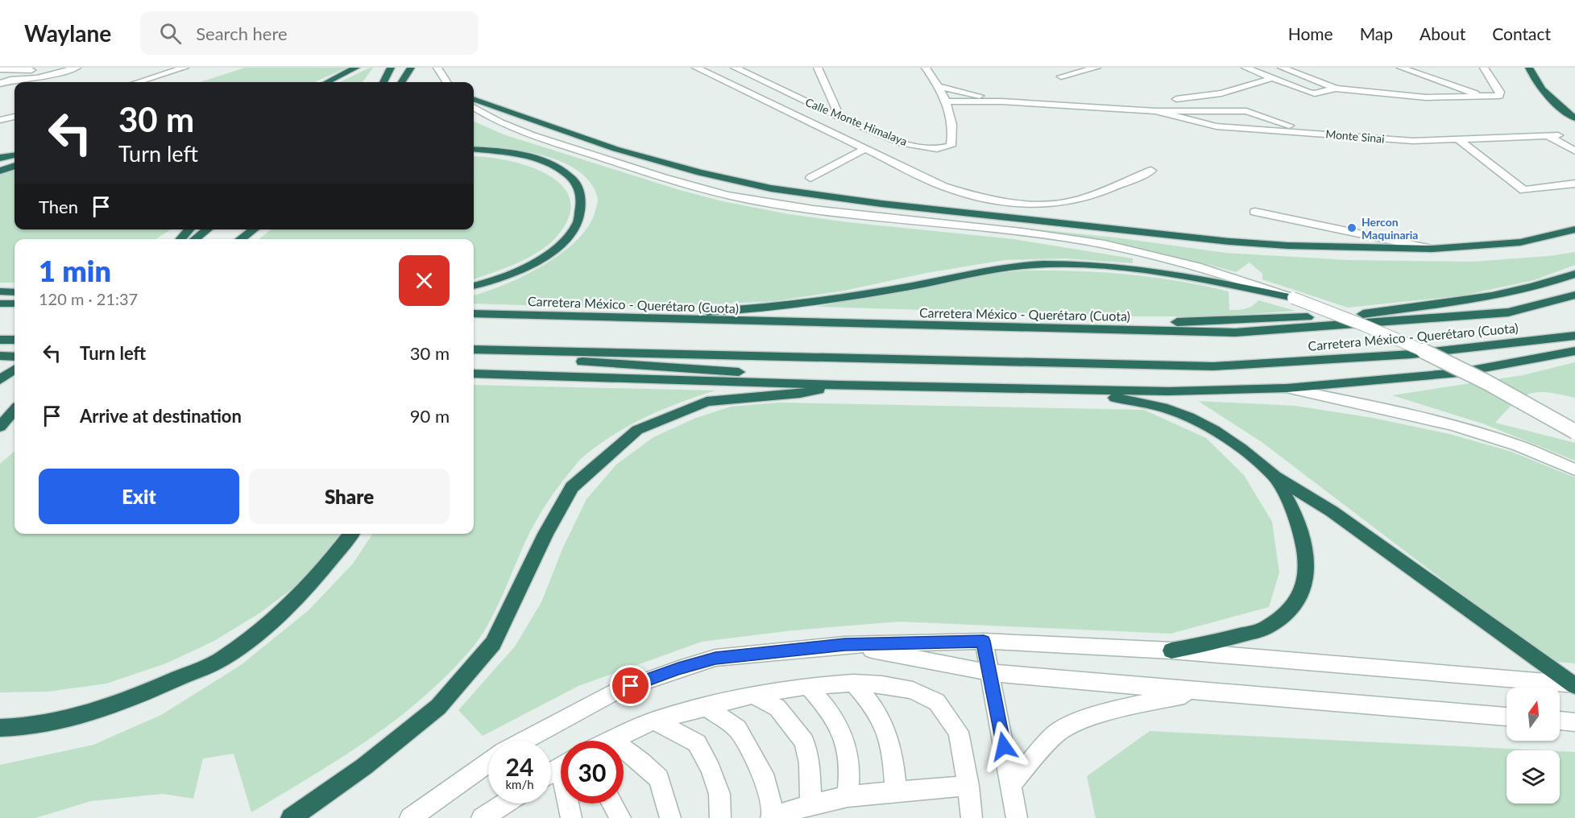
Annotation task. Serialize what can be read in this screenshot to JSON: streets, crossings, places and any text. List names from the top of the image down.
{
  "streets": {
    "highway": ["Carretera México - Querétaro (Cuota)"],
    "street": ["Calle Monte Himalaya", "Monte Sinai"]
  },
  "crossings": [
    ["Calle Monte Himalaya", "Monte Sinai"]
  ],
  "places": ["Hercon Maquinaria"],
  "north": "top",
  "page": {
    "header": "Waylane",
    "search": "Search here",
    "nav": [
      "Home",
      "Map",
      "About",
      "Contact"
    ],
    "turn": ["30 m", "Turn left"],
    "then": "Then",
    "heading": ["1 min", "120 m · 21:37"],
    "list": [
      {
        "name": "Turn left",
        "value": "30 m"
      },
      {
        "name": "Arrive at destination",
        "value": "90 m"
      }
    ],
    "buttons": ["Exit", "Share"],
    "speed": "24 km/h",
    "limit": "30"
  }
}
